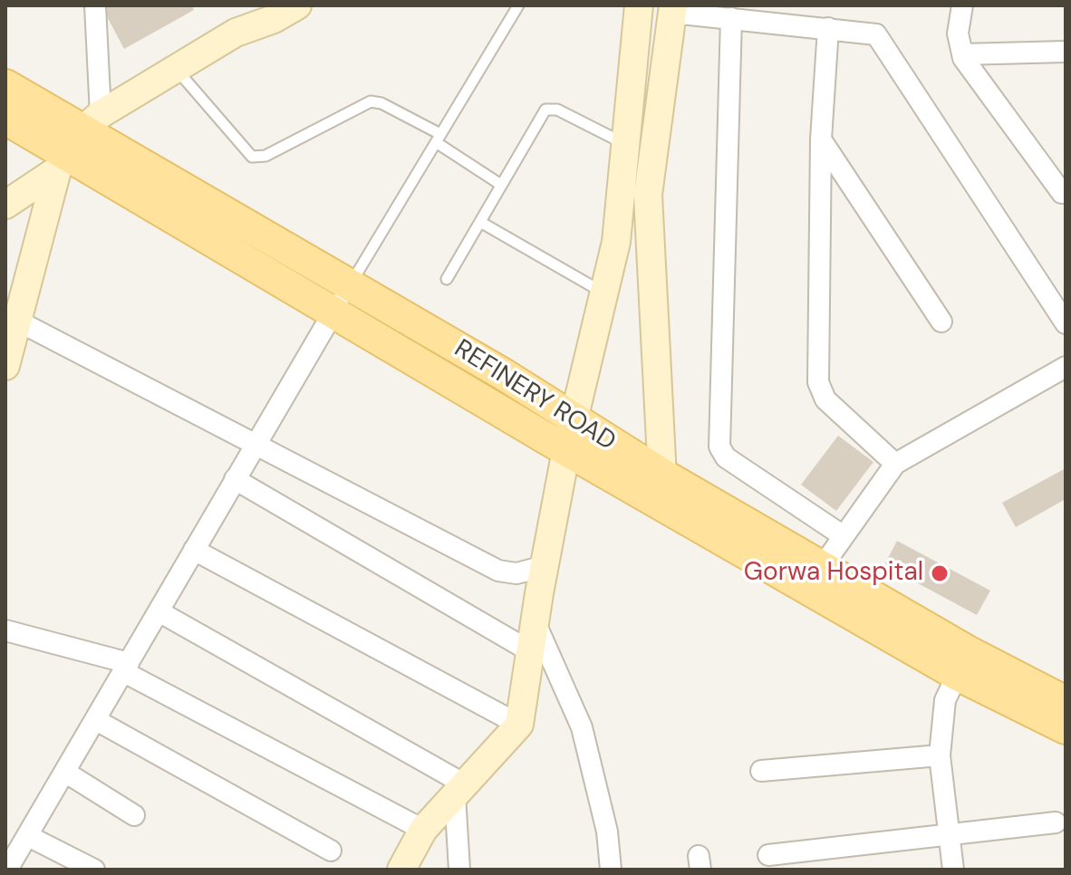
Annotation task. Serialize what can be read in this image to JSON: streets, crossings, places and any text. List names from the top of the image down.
{
  "streets": {
    "main road": ["REFINERY ROAD"]
  },
  "places": ["Gorwa Hospital"]
}
